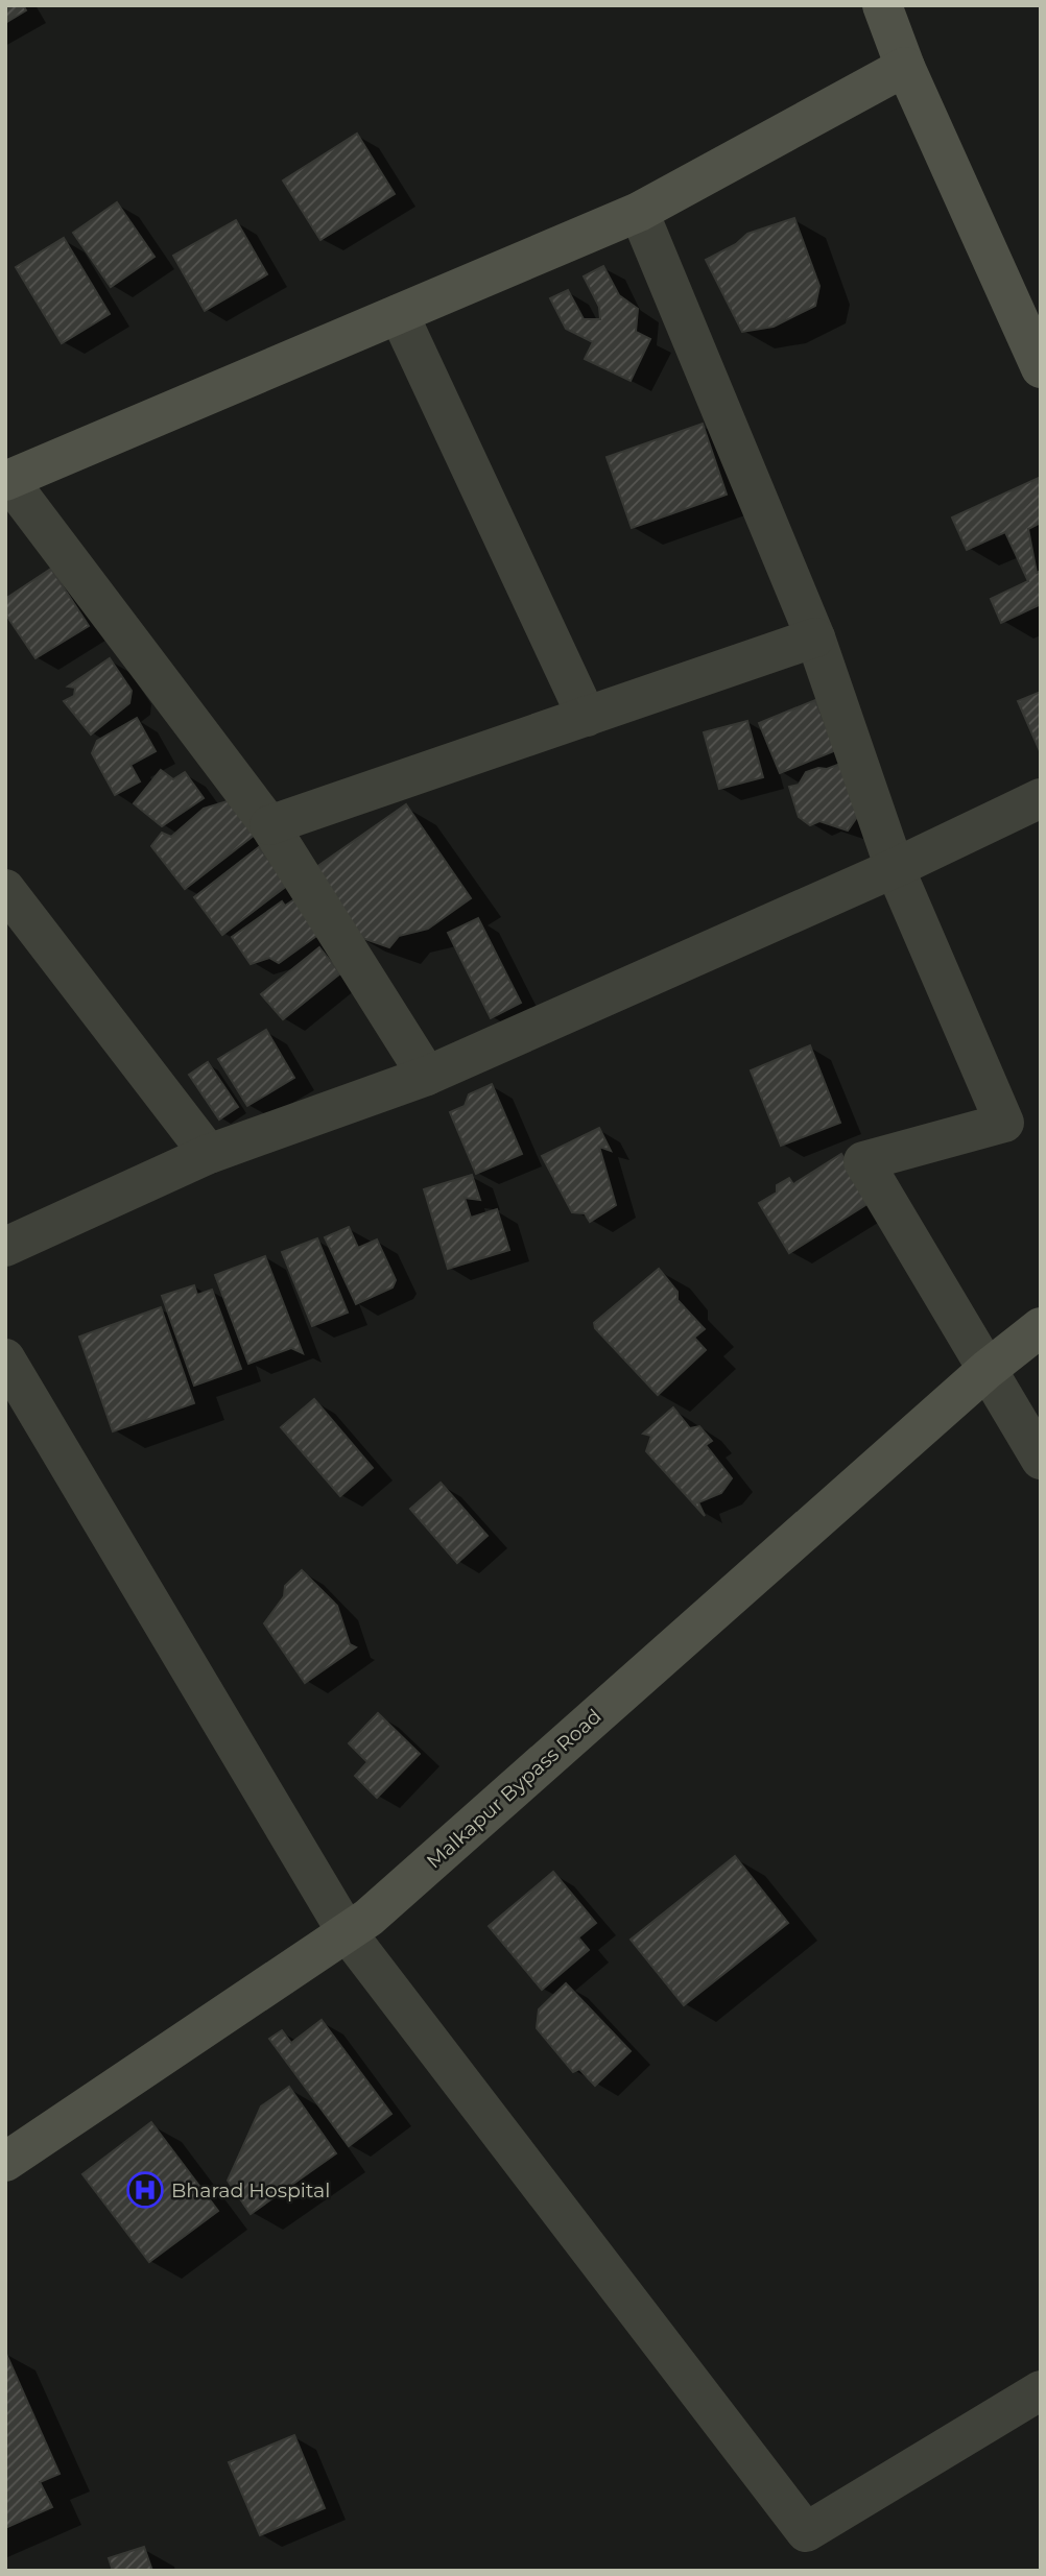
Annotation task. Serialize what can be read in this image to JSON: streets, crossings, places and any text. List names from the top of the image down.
{
  "streets": {
    "street": ["Malkapur Bypass Road"]
  },
  "places": {
    "hospital": ["Bharad Hospital"]
  }
}
